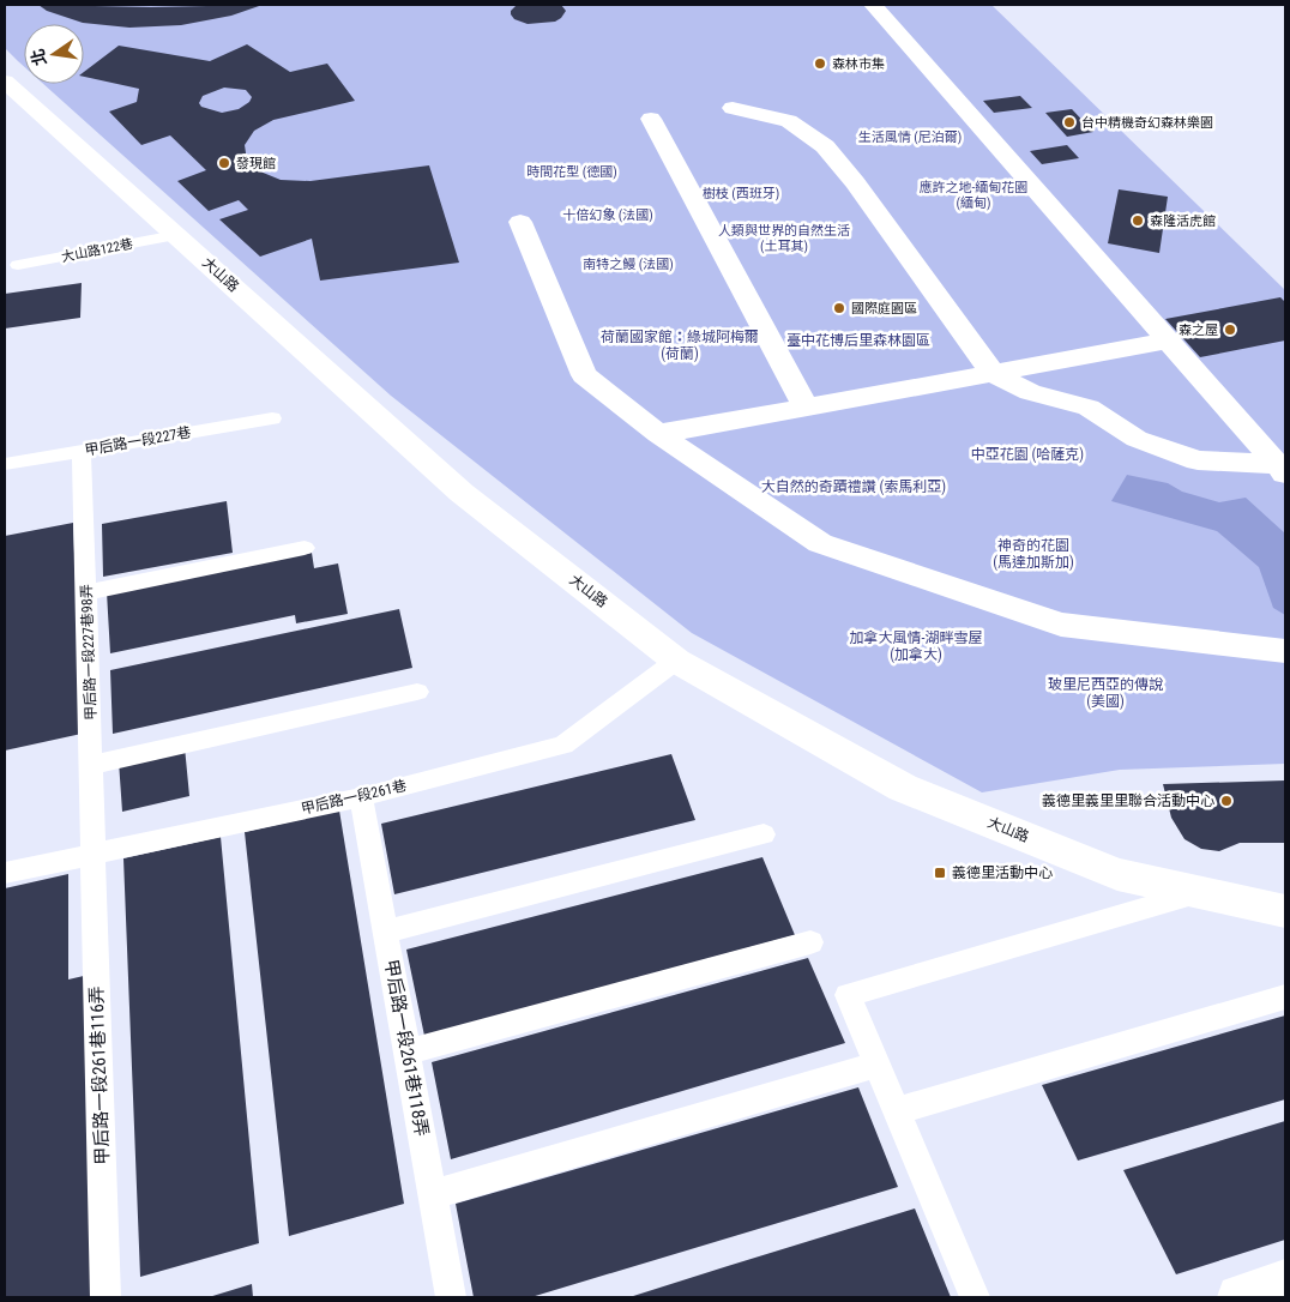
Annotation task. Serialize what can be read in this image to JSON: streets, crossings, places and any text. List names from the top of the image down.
{
  "streets": {
    "street": ["大山路"],
    "lane": [
      "大山路122巷",
      "甲后路一段227巷",
      "甲后路一段227巷98弄",
      "甲后路一段261巷",
      "甲后路一段261巷118弄",
      "甲后路一段261巷116弄"
    ]
  },
  "crossings": [
    ["大山路122巷", "大山路"],
    ["大山路", "甲后路一段261巷"],
    ["甲后路一段227巷", "甲后路一段227巷98弄"],
    ["甲后路一段227巷98弄", "甲后路一段261巷"],
    ["甲后路一段227巷98弄", "甲后路一段261巷116弄"],
    ["甲后路一段261巷", "甲后路一段261巷118弄"],
    ["甲后路一段261巷", "甲后路一段261巷116弄"]
  ],
  "parks": [
    "生活風情 (尼泊爾)",
    "時間花型 (德國)",
    "應許之地-緬甸花園 (緬甸)",
    "樹枝 (西班牙)",
    "十倍幻象 (法國)",
    "人類與世界的自然生活 (土耳其)",
    "南特之鰻 (法國)",
    "荷蘭國家館：綠城阿梅爾 (荷蘭)",
    "臺中花博后里森林園區",
    "中亞花園 (哈薩克)",
    "大自然的奇蹟禮讚 (索馬利亞)",
    "神奇的花園 (馬達加斯加)",
    "加拿大風情-湖畔雪屋 (加拿大)",
    "玻里尼西亞的傳說 (美國)"
  ],
  "places": {
    "other": [
      "森林市集",
      "台中精機奇幻森林樂園",
      "發現館",
      "森隆活虎館",
      "國際庭園區",
      "森之屋",
      "義德里義里里聯合活動中心"
    ],
    "transit": ["義德里活動中心"]
  },
  "north": "left"
}
